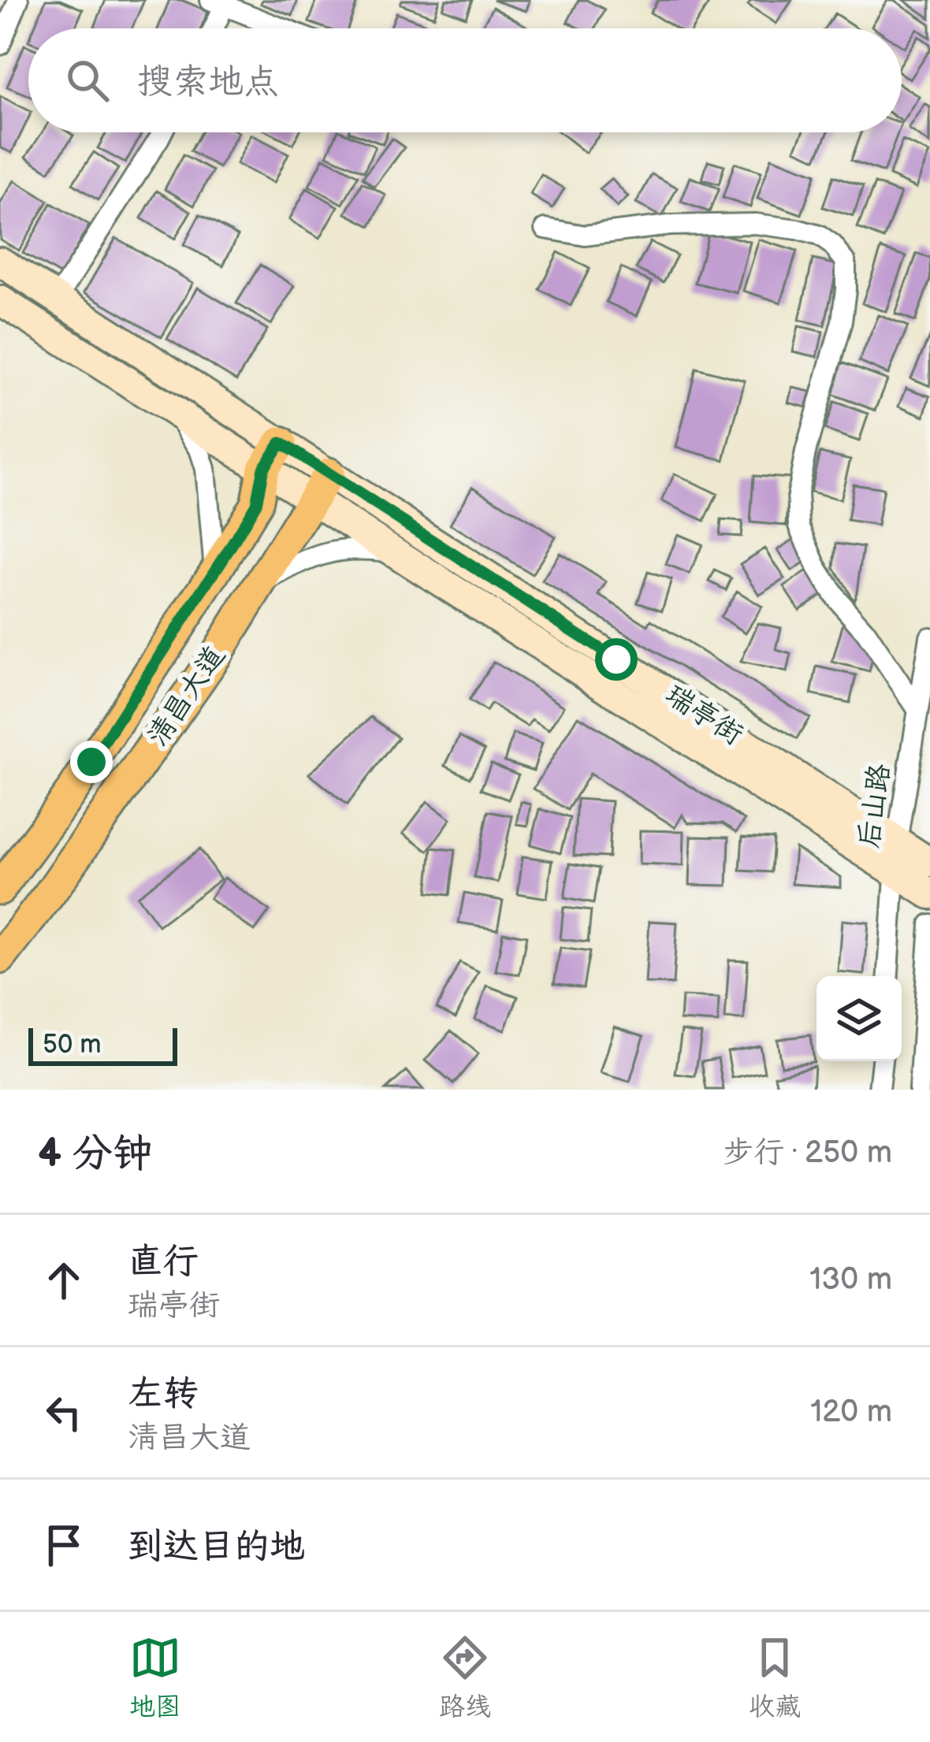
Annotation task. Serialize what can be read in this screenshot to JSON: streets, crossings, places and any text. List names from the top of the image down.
{
  "streets": {
    "main road": ["清昌大道", "瑞亭街"],
    "street": ["后山路"]
  },
  "crossings": [
    ["清昌大道", "瑞亭街"],
    ["瑞亭街", "后山路"]
  ],
  "scale_bar": "50 m",
  "page": {
    "search": "搜索地点",
    "scale": "50 m",
    "heading": ["4 分钟", "步行 · 250 m"],
    "list": [
      ["直行", "瑞亭街", "130 m"],
      ["左转", "清昌大道", "120 m"],
      "到达目的地"
    ],
    "nav": ["地图", "路线", "收藏"]
  }
}
